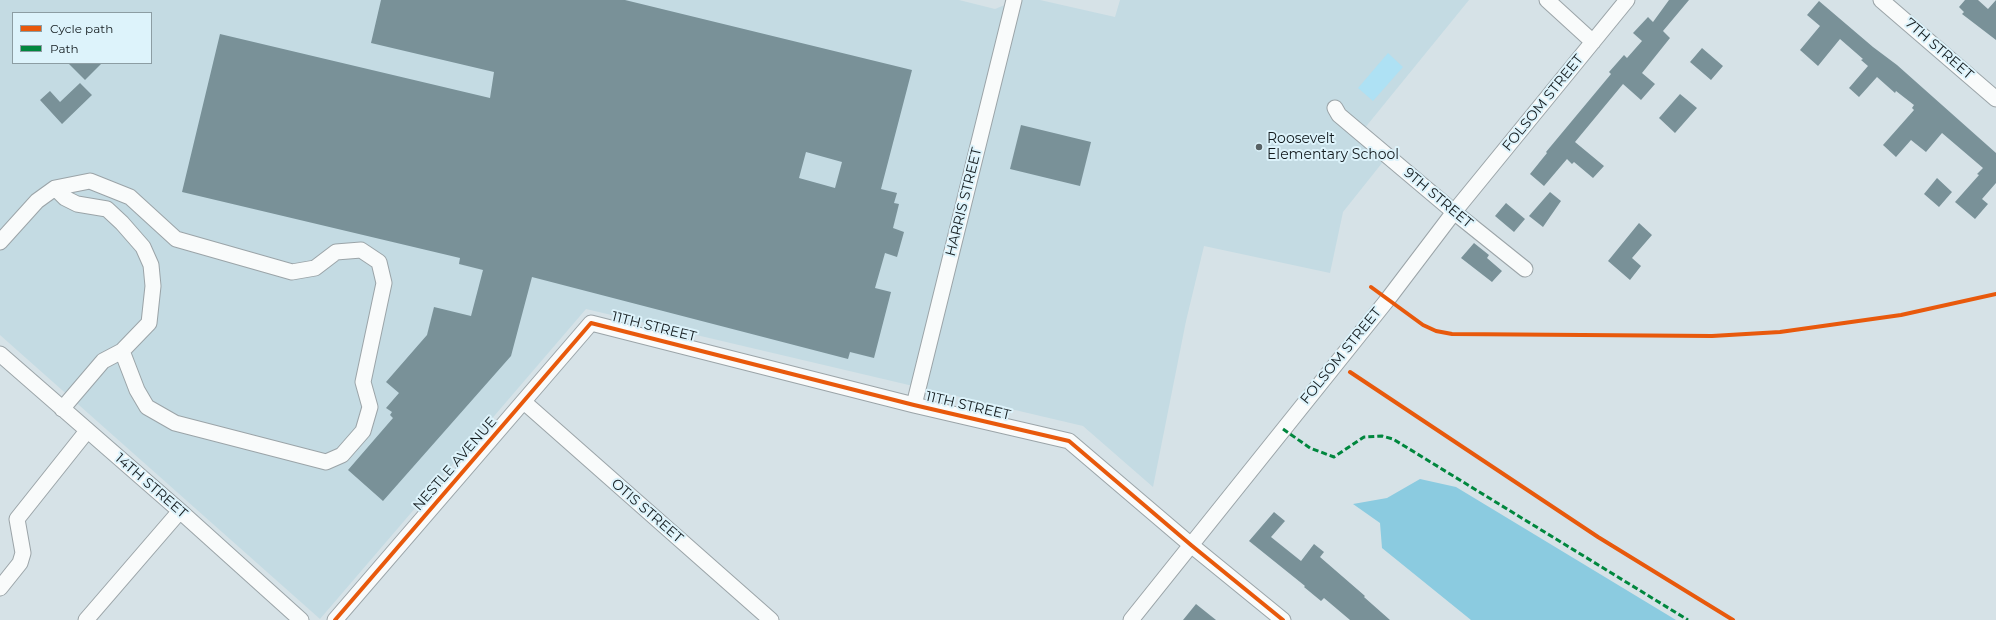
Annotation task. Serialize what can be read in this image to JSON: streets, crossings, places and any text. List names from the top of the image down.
{
  "streets": {
    "street": [
      "7TH STREET",
      "FOLSOM STREET",
      "9TH STREET",
      "HARRIS STREET",
      "11TH STREET",
      "NESTLE AVENUE",
      "14TH STREET",
      "OTIS STREET"
    ]
  },
  "crossings": [
    ["FOLSOM STREET", "9TH STREET"],
    ["FOLSOM STREET", "11TH STREET"],
    ["HARRIS STREET", "11TH STREET"],
    ["11TH STREET", "NESTLE AVENUE"],
    ["NESTLE AVENUE", "OTIS STREET"]
  ],
  "places": ["Roosevelt Elementary School"],
  "legend": ["Cycle path", "Path"]
}
